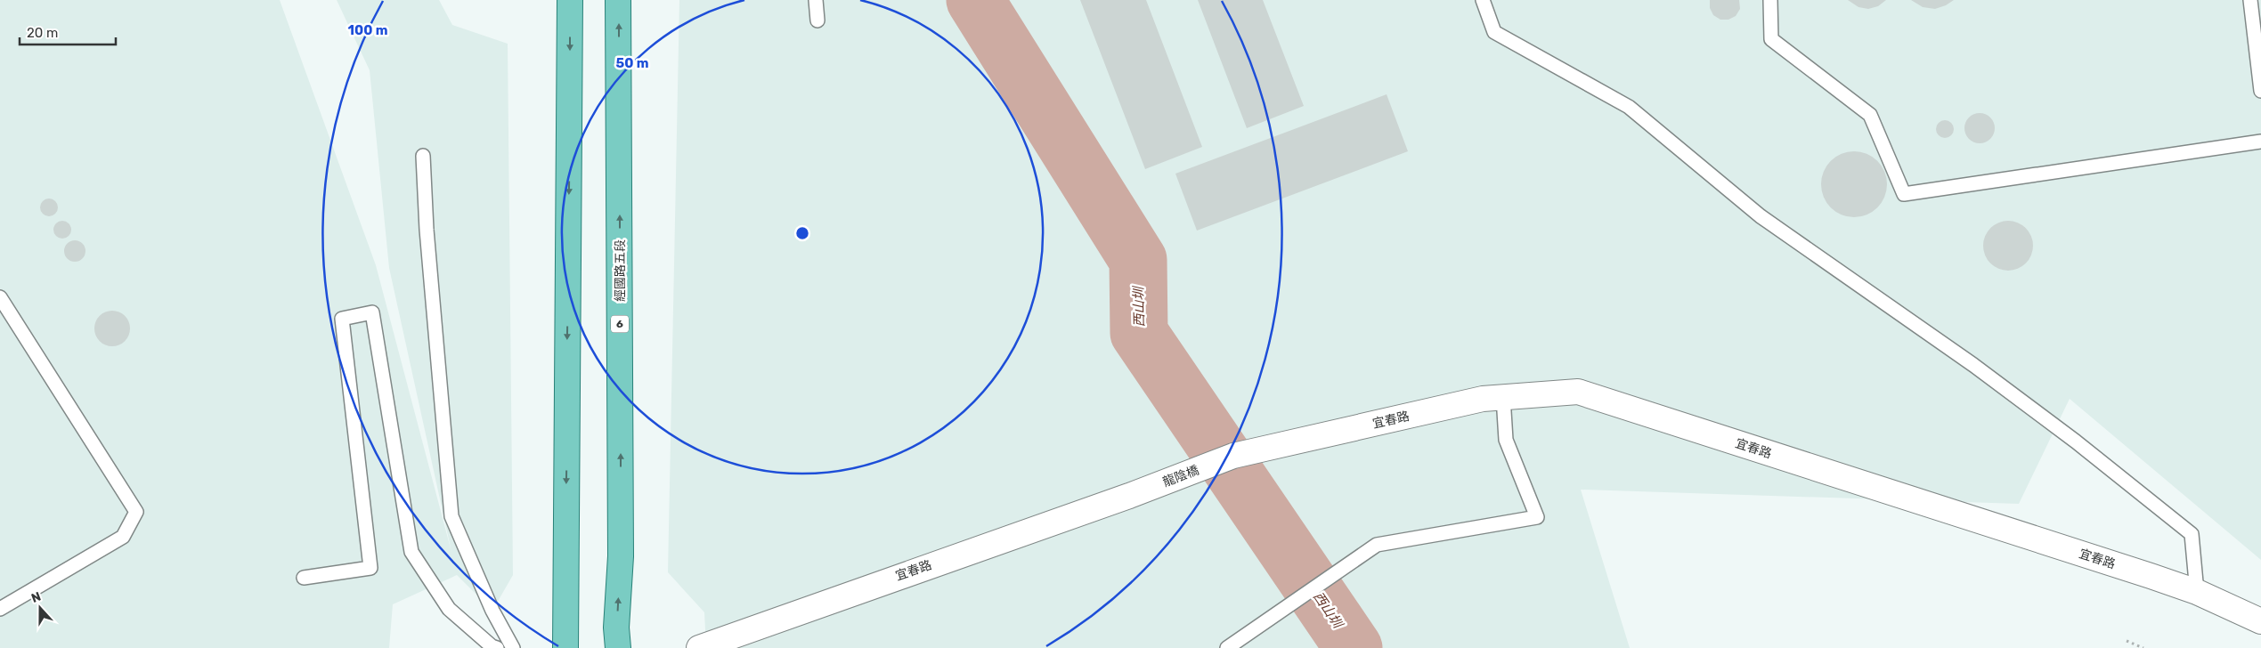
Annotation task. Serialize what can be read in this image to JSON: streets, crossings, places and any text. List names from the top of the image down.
{
  "streets": {
    "main road": ["經國路五段", "6"],
    "street": ["宜春路", "龍陰橋"]
  },
  "crossings": [
    ["宜春路", "龍陰橋"]
  ],
  "water": ["西山圳"],
  "scale_bar": "20 m",
  "north": "top",
  "rings": ["100 m", "50 m"]
}
